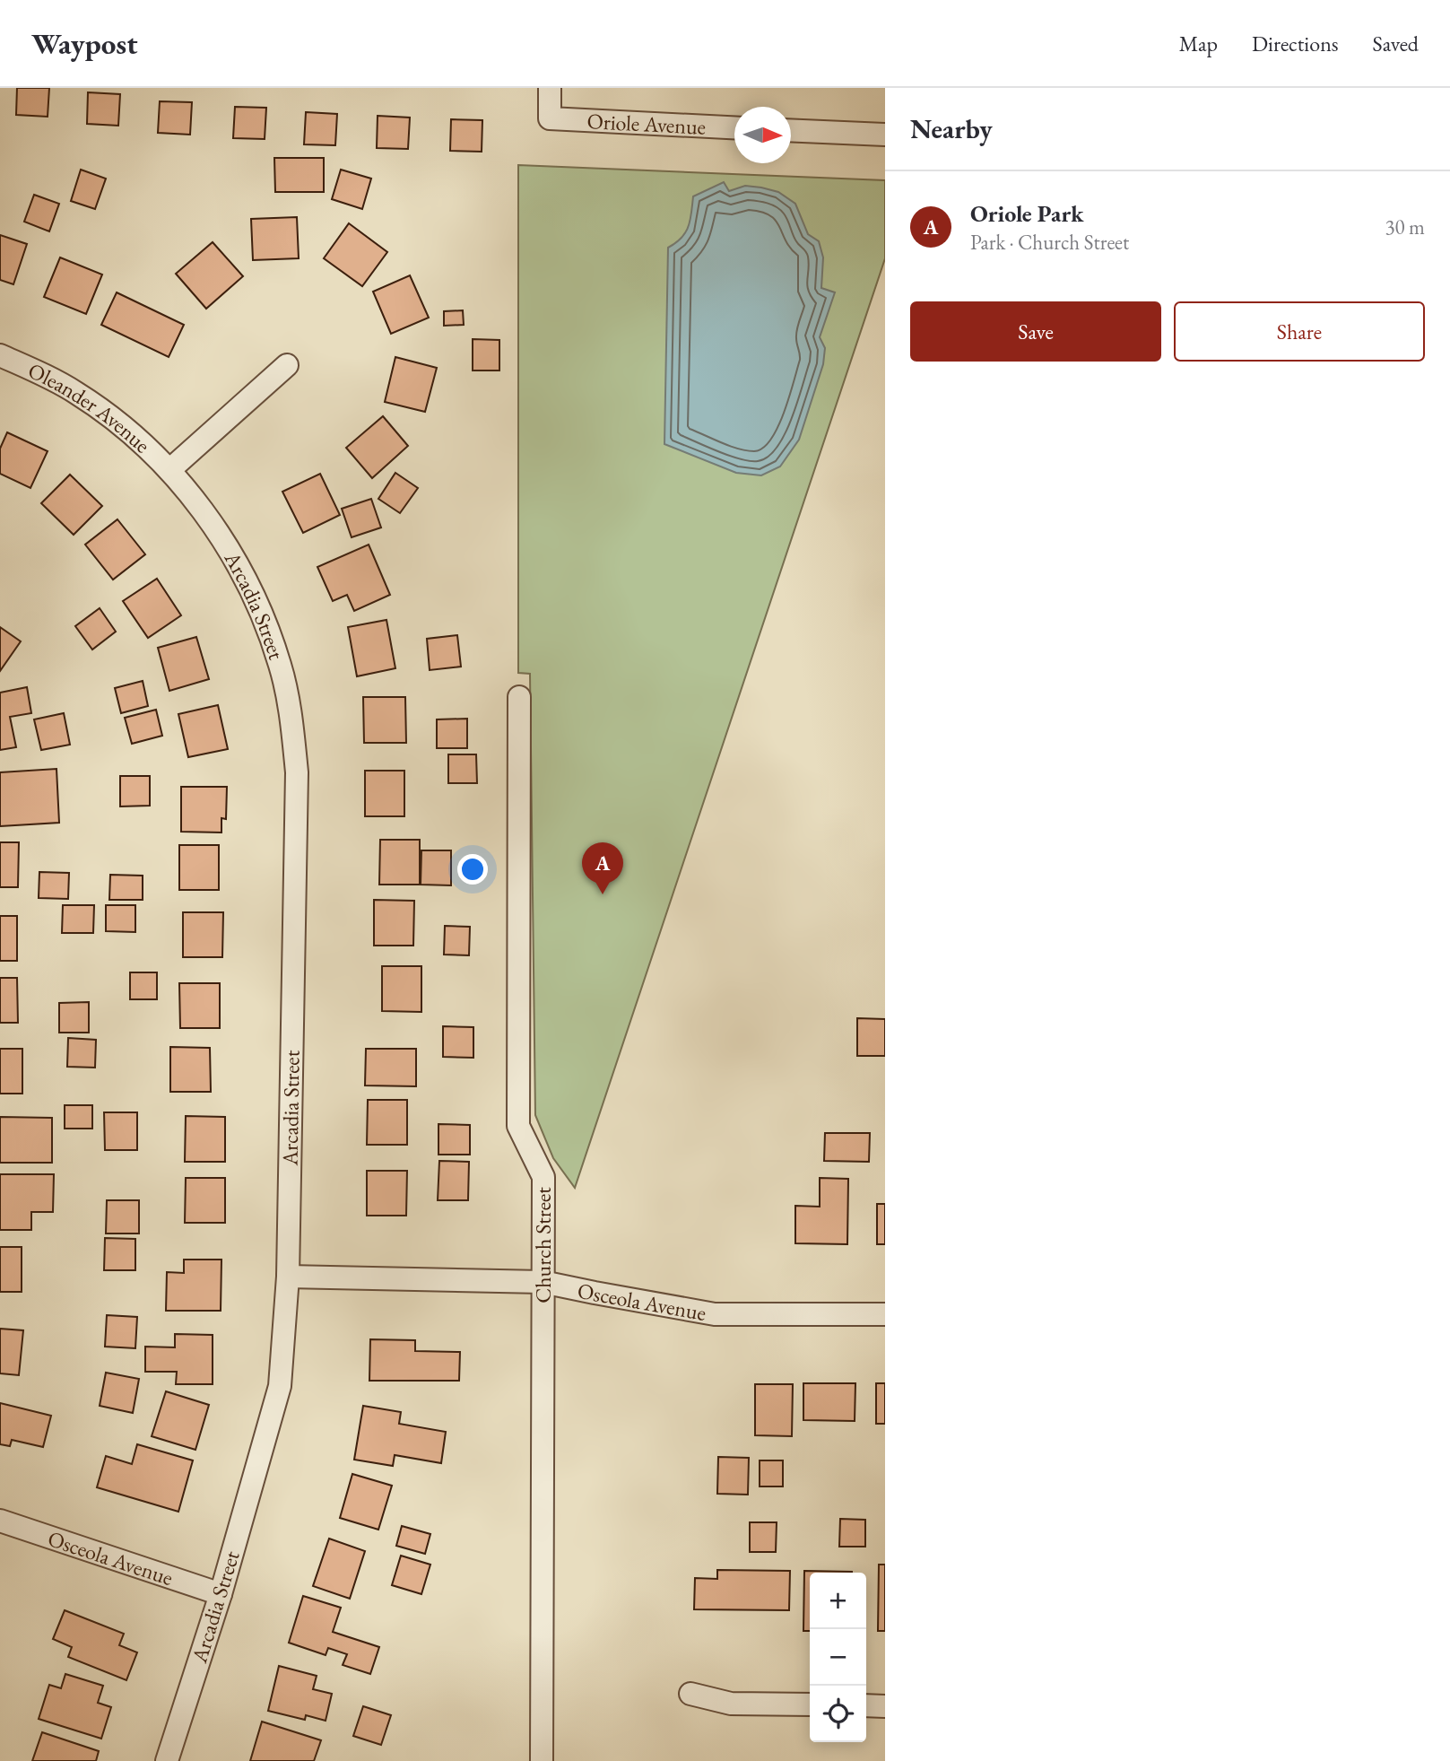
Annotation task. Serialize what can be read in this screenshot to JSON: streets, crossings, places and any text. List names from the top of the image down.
{
  "streets": {
    "street": [
      "Oriole Avenue",
      "Oleander Avenue",
      "Arcadia Street",
      "Church Street",
      "Osceola Avenue"
    ]
  },
  "crossings": [
    ["Oleander Avenue", "Arcadia Street"],
    ["Arcadia Street", "Osceola Avenue"],
    ["Church Street", "Osceola Avenue"]
  ],
  "north": "right",
  "page": {
    "header": "Waypost",
    "nav": ["Map", "Directions", "Saved"],
    "heading": "Nearby",
    "list": [
      {
        "mark": "A",
        "name": "Oriole Park",
        "note": "Park · Church Street",
        "value": "30 m"
      }
    ],
    "buttons": ["Save", "Share"],
    "pins": "A",
    "map_buttons": ["+", "−"]
  }
}
